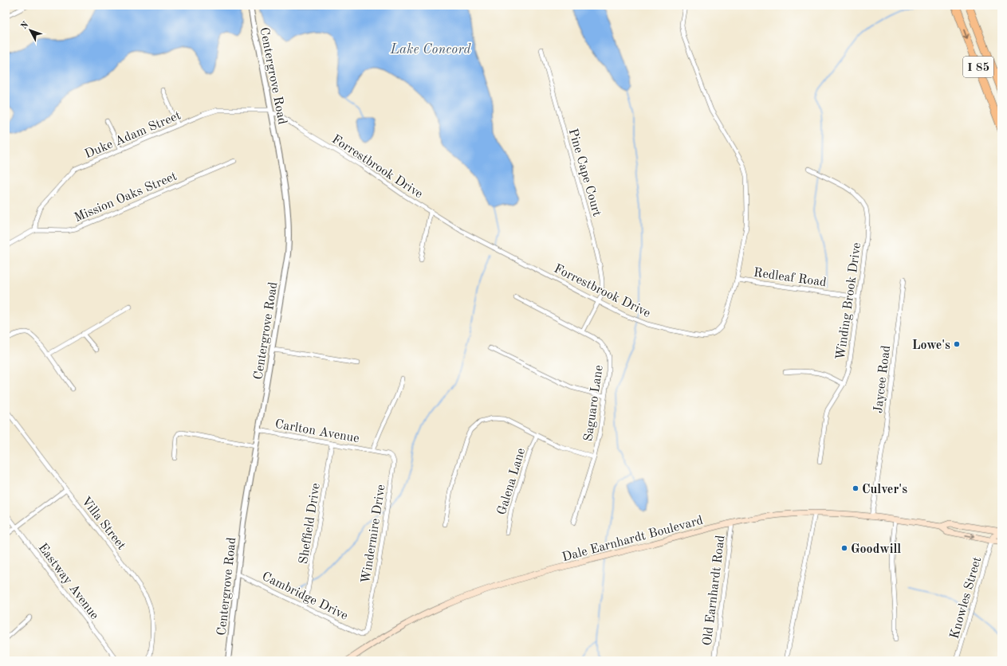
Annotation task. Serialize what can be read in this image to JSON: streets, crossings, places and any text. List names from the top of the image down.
{
  "streets": {
    "highway": ["I 85"],
    "main road": ["Dale Earnhardt Boulevard"],
    "street": [
      "Centergrove Road",
      "Duke Adam Street",
      "Forrestbrook Drive",
      "Pine Cape Court",
      "Mission Oaks Street",
      "Redleaf Road",
      "Winding Brook Drive",
      "Jaycee Road",
      "Saguaro Lane",
      "Carlton Avenue",
      "Galena Lane",
      "Villa Street",
      "Sheffield Drive",
      "Windermire Drive",
      "Eastway Avenue",
      "Old Earnhardt Road",
      "Cambridge Drive",
      "Knowles Street"
    ]
  },
  "crossings": [
    ["Centergrove Road", "Duke Adam Street"],
    ["Centergrove Road", "Forrestbrook Drive"],
    ["Centergrove Road", "Carlton Avenue"],
    ["Centergrove Road", "Cambridge Drive"],
    ["Duke Adam Street", "Forrestbrook Drive"],
    ["Duke Adam Street", "Mission Oaks Street"],
    ["Forrestbrook Drive", "Pine Cape Court"],
    ["Forrestbrook Drive", "Redleaf Road"],
    ["Pine Cape Court", "Saguaro Lane"],
    ["Redleaf Road", "Winding Brook Drive"],
    ["Jaycee Road", "Dale Earnhardt Boulevard"],
    ["Carlton Avenue", "Sheffield Drive"],
    ["Carlton Avenue", "Windermire Drive"],
    ["Sheffield Drive", "Cambridge Drive"],
    ["Windermire Drive", "Cambridge Drive"],
    ["Dale Earnhardt Boulevard", "Old Earnhardt Road"],
    ["Dale Earnhardt Boulevard", "Knowles Street"]
  ],
  "water": ["Lake Concord"],
  "places": ["Lowe's", "Culver's", "Goodwill"],
  "north": "top left"
}
